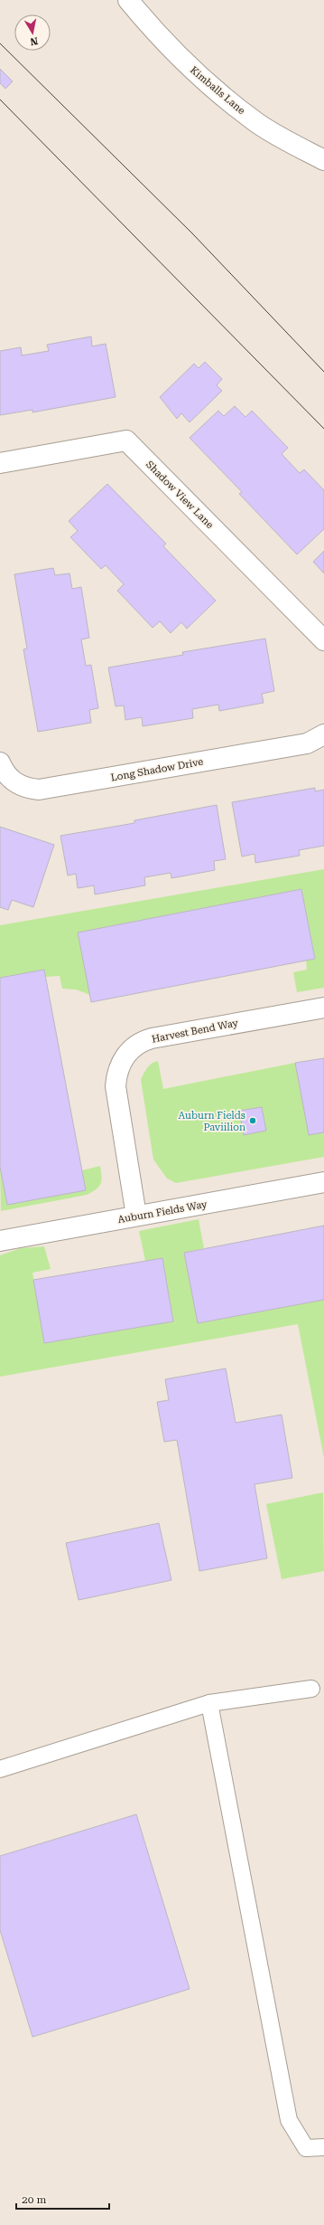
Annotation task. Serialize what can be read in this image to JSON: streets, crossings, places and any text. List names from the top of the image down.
{
  "streets": {
    "street": [
      "Kimballs Lane",
      "Shadow View Lane",
      "Long Shadow Drive",
      "Harvest Bend Way",
      "Auburn Fields Way"
    ]
  },
  "crossings": [
    ["Harvest Bend Way", "Auburn Fields Way"]
  ],
  "places": ["Auburn Fields Paviilion"],
  "scale_bar": "20 m",
  "north": "bottom"
}
